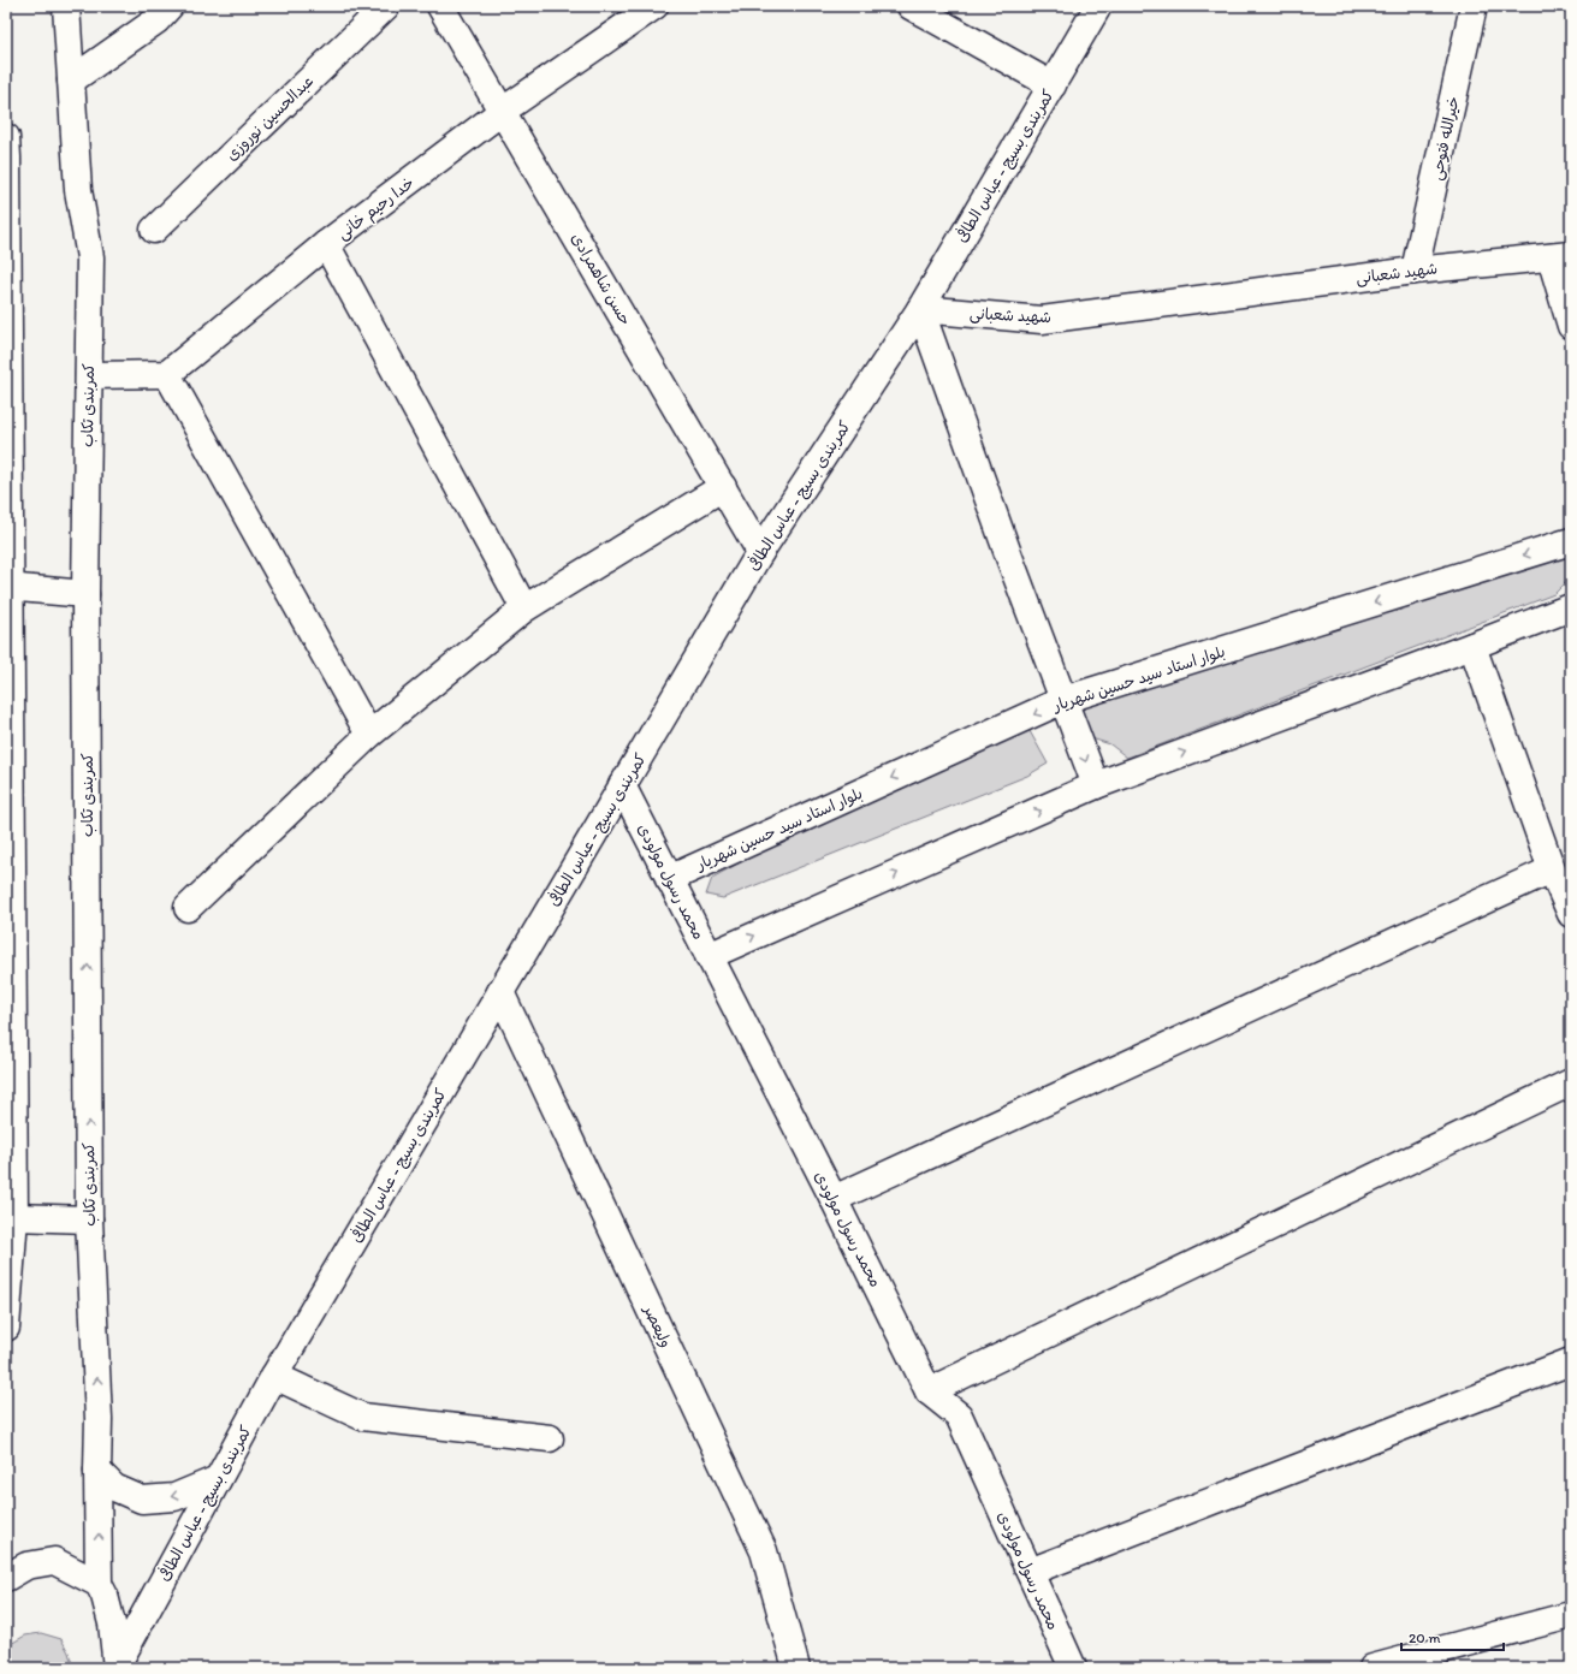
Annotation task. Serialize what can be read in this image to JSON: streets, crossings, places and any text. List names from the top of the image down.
{
  "streets": {
    "street": [
      "عبدالحسین نوروزی",
      "خیرالله فتوحی",
      "کمربندی بسیج - عباس الطافی",
      "خدا رحیم خانی",
      "شهید شعبانی",
      "حسن شاهمرادی",
      "کمربندی تکاب",
      "بلوار استاد سید حسین شهریار",
      "محمد رسول مولودی",
      "ولیعصر"
    ]
  },
  "crossings": [
    ["خیرالله فتوحی", "شهید شعبانی"],
    ["کمربندی بسیج - عباس الطافی", "شهید شعبانی"],
    ["کمربندی بسیج - عباس الطافی", "حسن شاهمرادی"],
    ["کمربندی بسیج - عباس الطافی", "محمد رسول مولودی"],
    ["کمربندی بسیج - عباس الطافی", "ولیعصر"],
    ["خدا رحیم خانی", "حسن شاهمرادی"],
    ["بلوار استاد سید حسین شهریار", "محمد رسول مولودی"]
  ],
  "scale_bar": "20 m"
}
